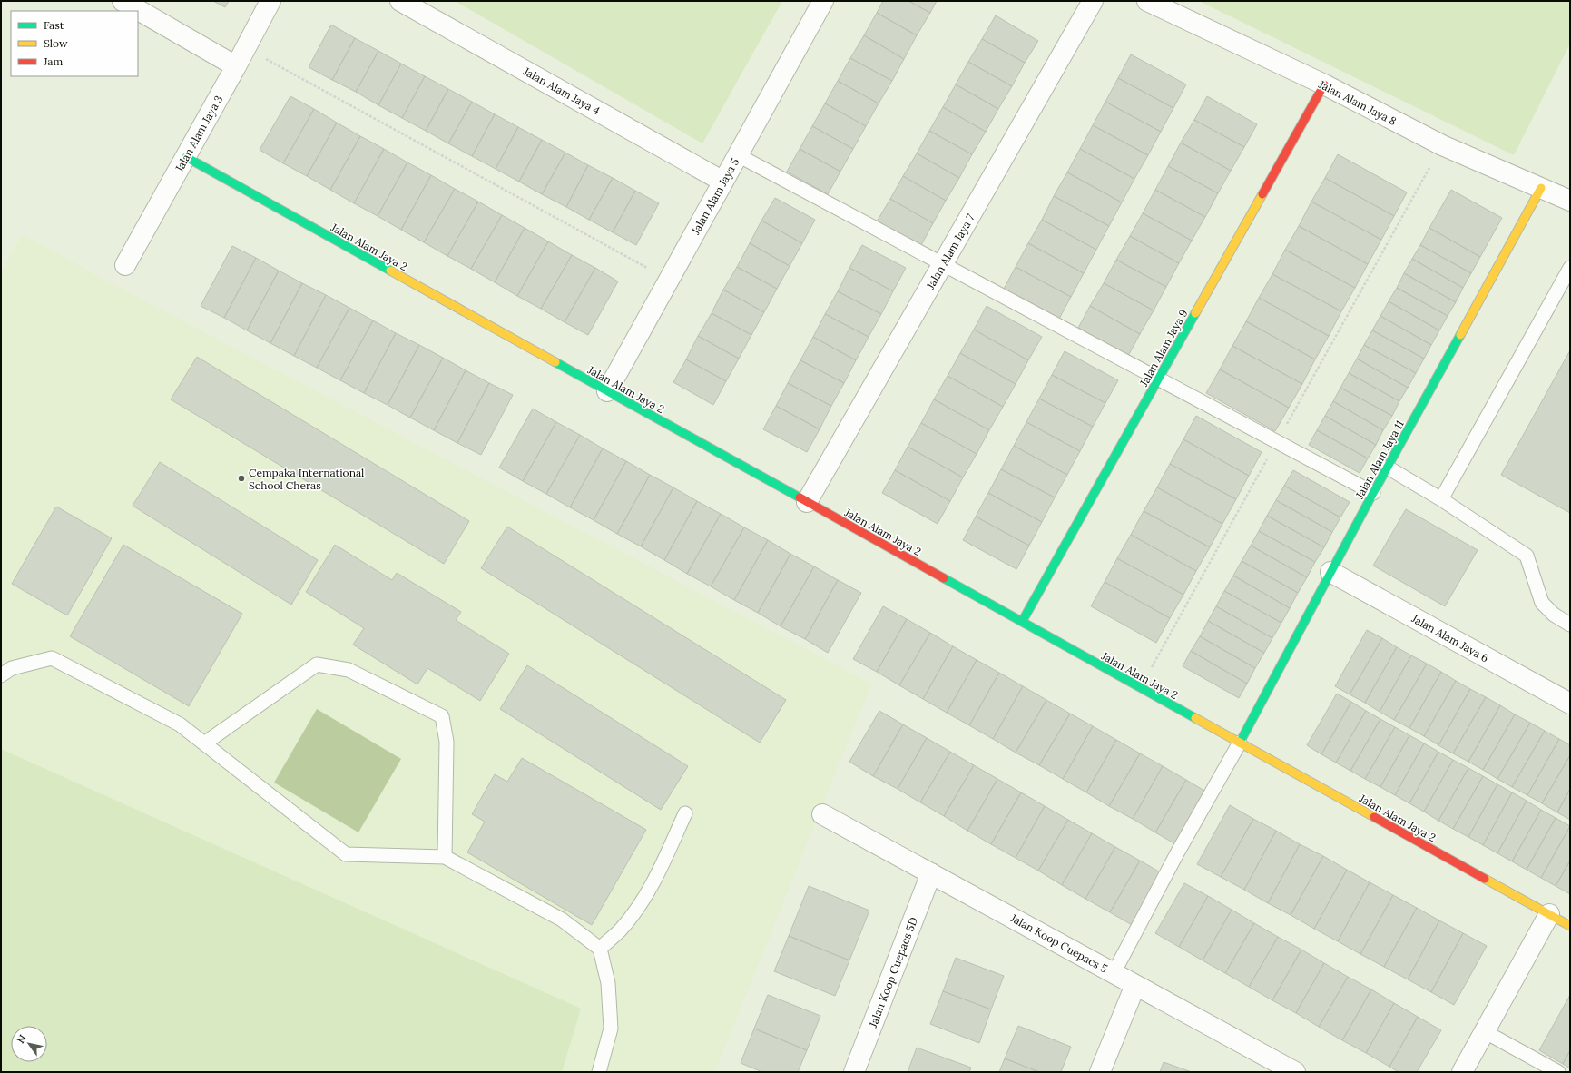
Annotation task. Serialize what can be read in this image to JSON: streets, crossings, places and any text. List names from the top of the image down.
{
  "streets": {
    "street": [
      "Jalan Alam Jaya 4",
      "Jalan Alam Jaya 8",
      "Jalan Alam Jaya 3",
      "Jalan Alam Jaya 5",
      "Jalan Alam Jaya 2",
      "Jalan Alam Jaya 7",
      "Jalan Alam Jaya 9",
      "Jalan Alam Jaya 11",
      "Jalan Alam Jaya 6",
      "Jalan Koop Cuepacs 5",
      "Jalan Koop Cuepacs 5D"
    ]
  },
  "crossings": [
    ["Jalan Alam Jaya 4", "Jalan Alam Jaya 5"],
    ["Jalan Alam Jaya 8", "Jalan Alam Jaya 9"],
    ["Jalan Alam Jaya 8", "Jalan Alam Jaya 11"],
    ["Jalan Alam Jaya 3", "Jalan Alam Jaya 2"],
    ["Jalan Alam Jaya 5", "Jalan Alam Jaya 2"],
    ["Jalan Alam Jaya 2", "Jalan Alam Jaya 7"],
    ["Jalan Alam Jaya 2", "Jalan Alam Jaya 9"],
    ["Jalan Alam Jaya 2", "Jalan Alam Jaya 11"],
    ["Jalan Alam Jaya 11", "Jalan Alam Jaya 6"],
    ["Jalan Koop Cuepacs 5", "Jalan Koop Cuepacs 5D"]
  ],
  "places": ["Cempaka International School Cheras"],
  "legend": ["Fast", "Slow", "Jam"],
  "north": "top left"
}
